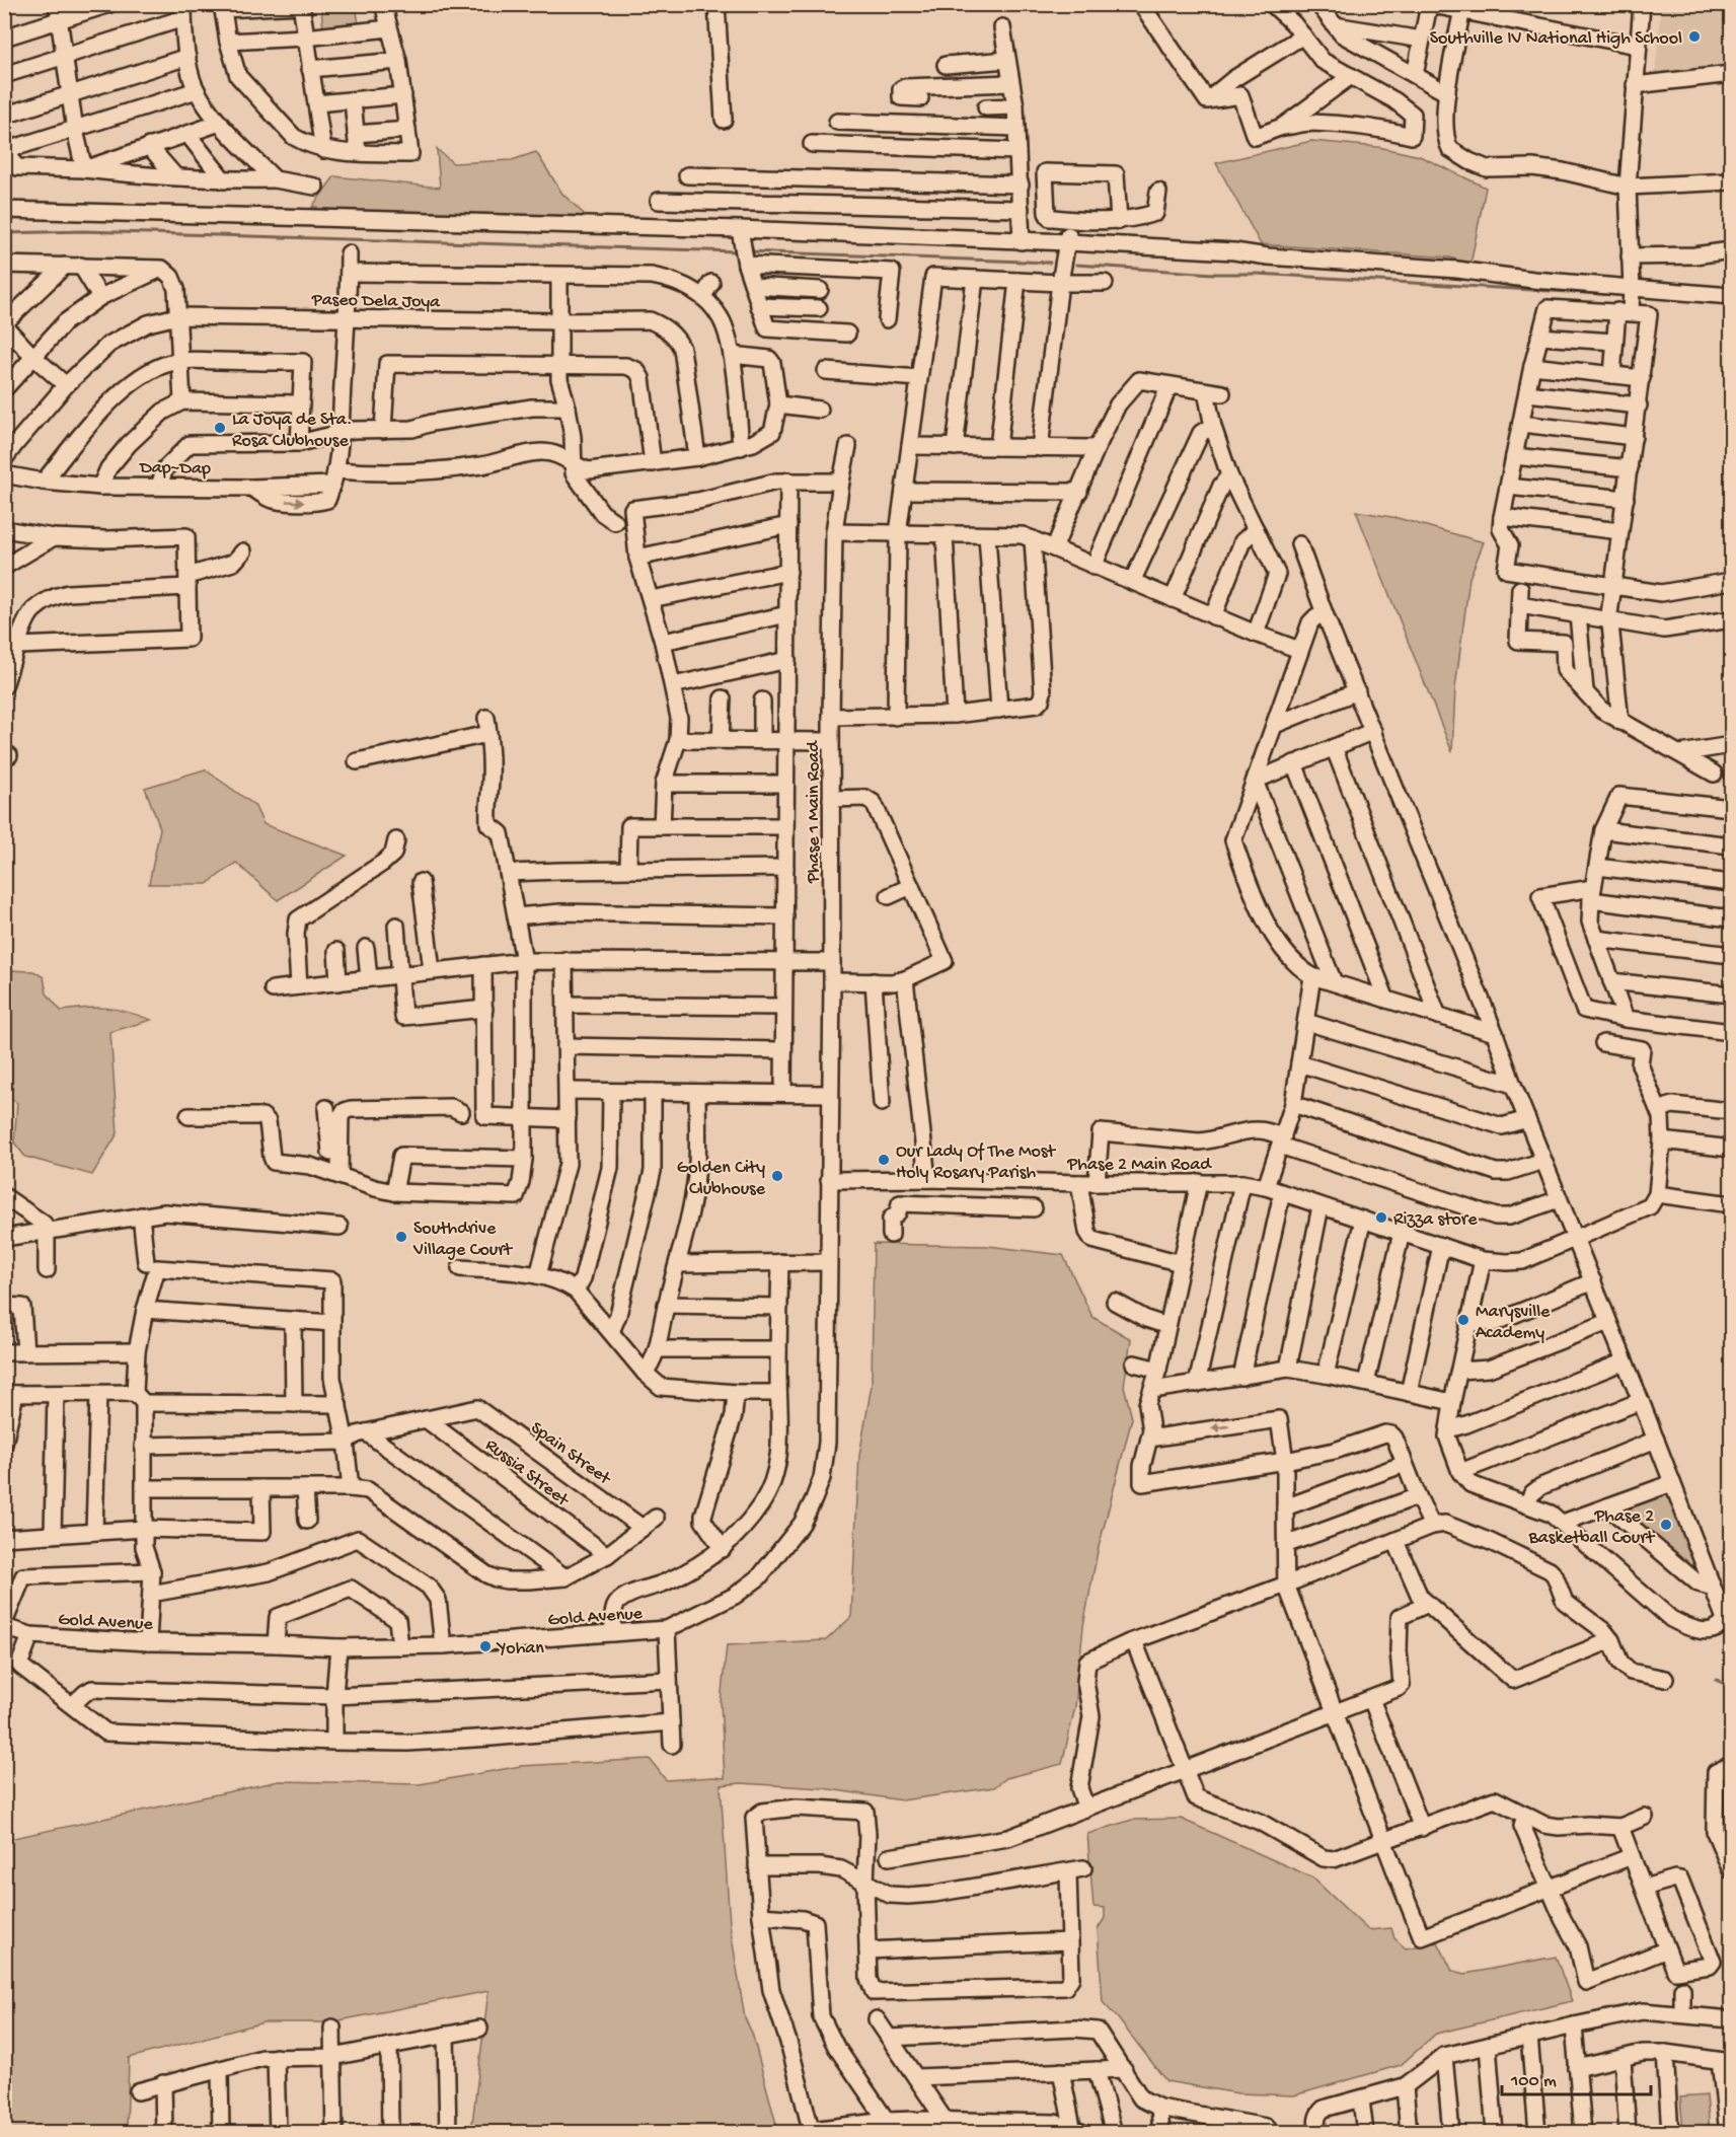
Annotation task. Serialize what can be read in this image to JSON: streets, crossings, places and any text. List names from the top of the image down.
{
  "streets": {
    "street": [
      "Paseo Dela Joya",
      "Dap~Dap",
      "Phase 1 Main Road",
      "Phase 2 Main Road",
      "Spain Street",
      "Russia Street",
      "Gold Avenue"
    ]
  },
  "crossings": [
    ["Phase 1 Main Road", "Phase 2 Main Road"],
    ["Phase 1 Main Road", "Gold Avenue"],
    ["Phase 2 Main Road", "Gold Avenue"],
    ["Spain Street", "Russia Street"]
  ],
  "places": [
    "Southville IV National High School",
    "La Joya de Sta. Rosa Clubhouse",
    "Our Lady Of The Most Holy Rosary Parish",
    "Golden City Clubhouse",
    "Rizza store",
    "Southdrive Village Court",
    "Marysville Academy",
    "Phase 2 Basketball Court",
    "Yohan"
  ],
  "scale_bar": "100 m"
}
